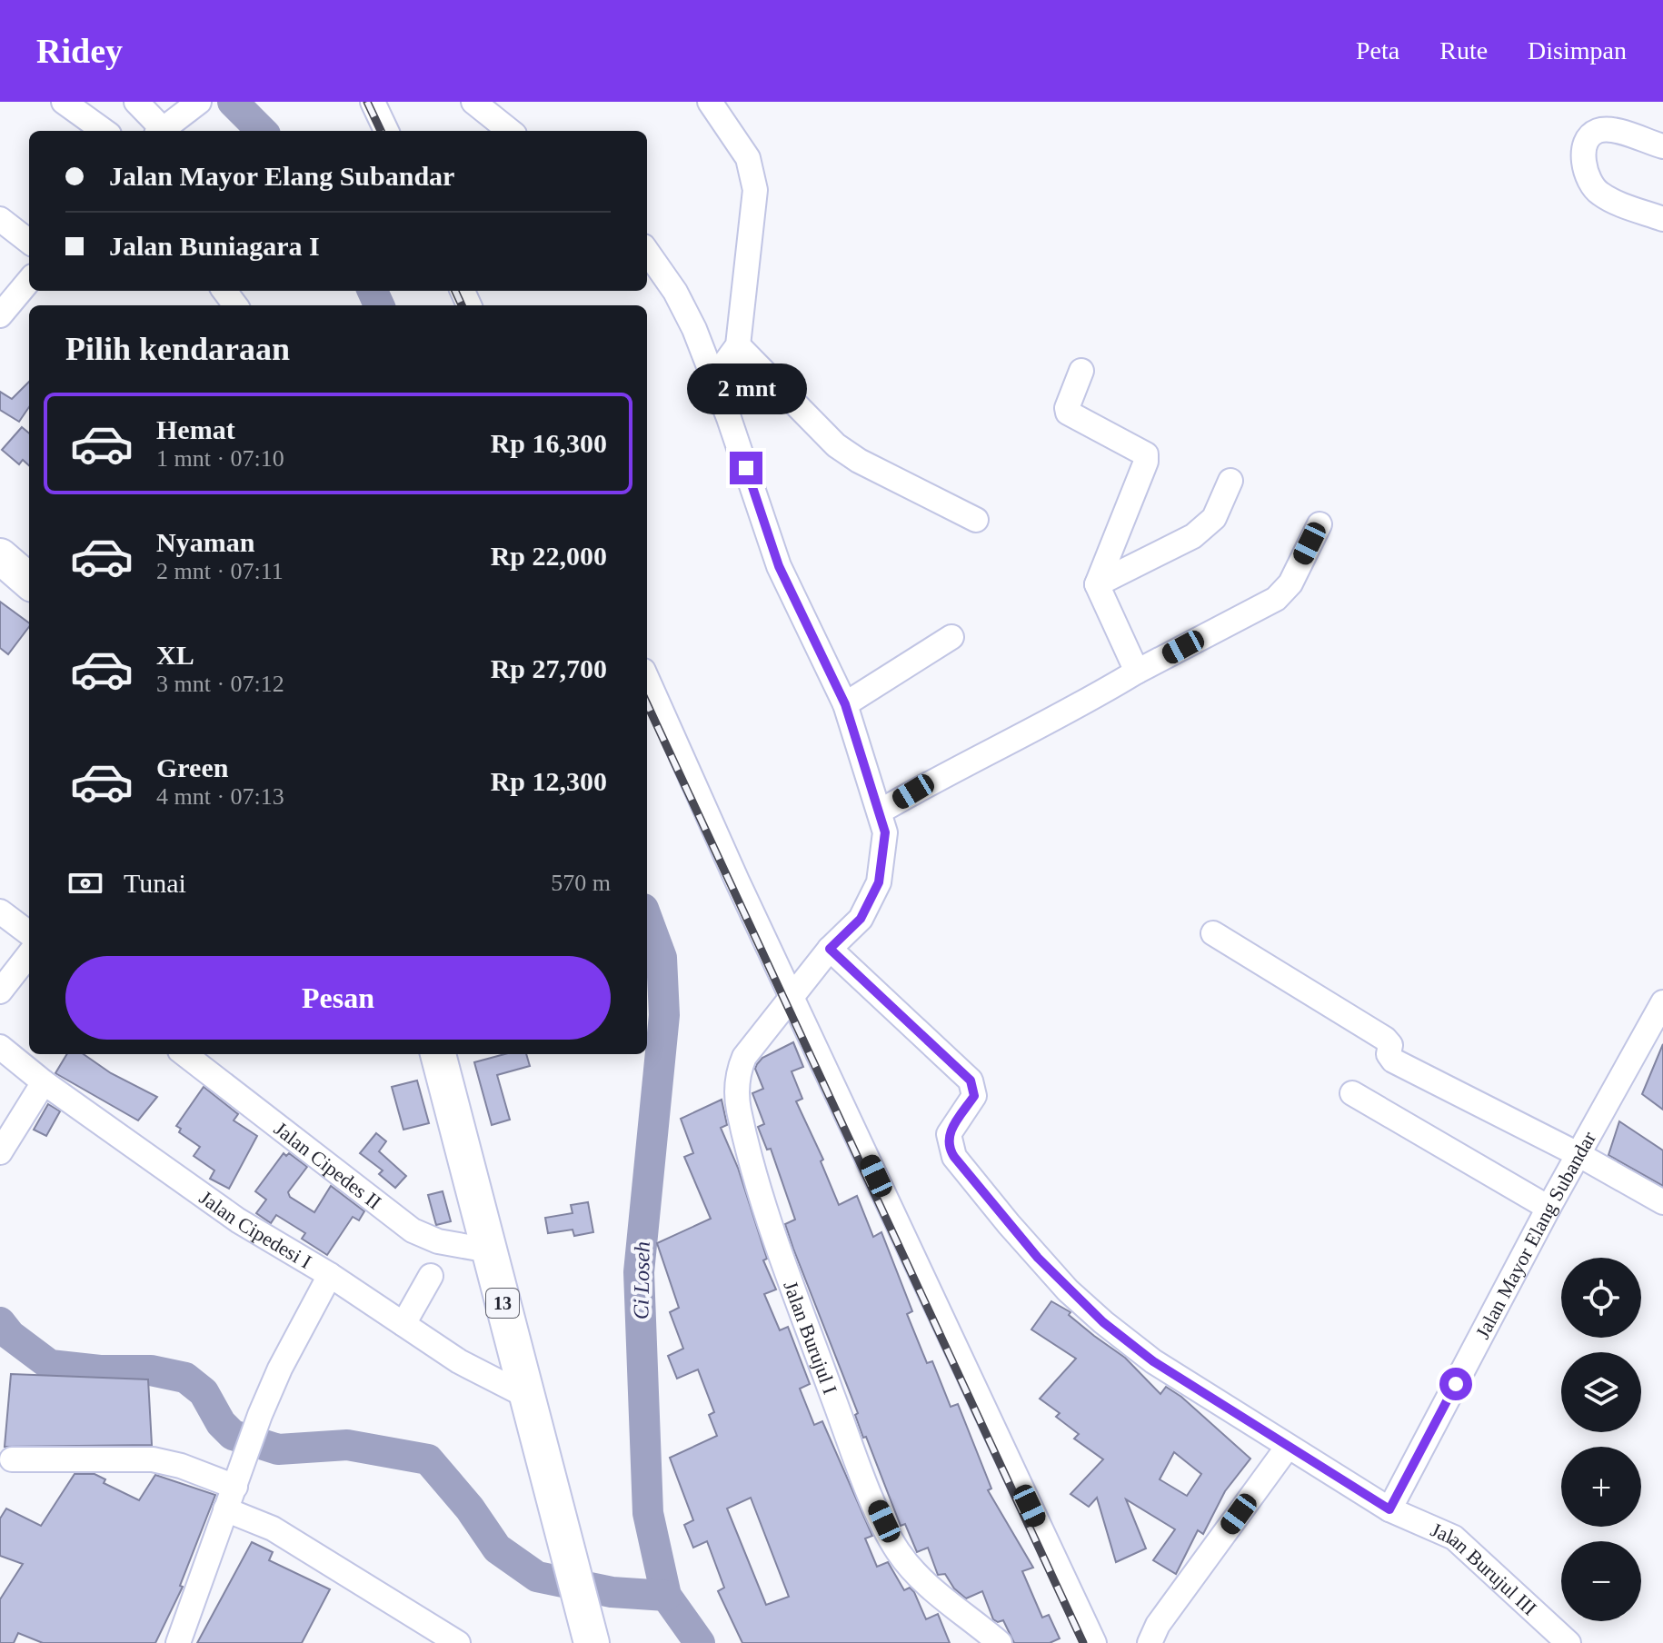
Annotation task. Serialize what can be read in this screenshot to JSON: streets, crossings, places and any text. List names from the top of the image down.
{
  "streets": {
    "highway": ["13"],
    "street": [
      "Jalan Cipedes II",
      "Jalan Cipedesi I",
      "Jalan Mayor Elang Subandar",
      "Jalan Burujul I",
      "Jalan Burujul III"
    ]
  },
  "crossings": [
    ["Jalan Cipedes II", "13"],
    ["Jalan Cipedesi I", "13"],
    ["Jalan Mayor Elang Subandar", "Jalan Burujul III"],
    ["Jalan Burujul I", "Jalan Burujul III"]
  ],
  "water": ["Ci Loseh"],
  "page": {
    "header": "Ridey",
    "nav": ["Peta", "Rute", "Disimpan"],
    "banner": ["Jalan Mayor Elang Subandar", "Jalan Buniagara I"],
    "heading": "Pilih kendaraan",
    "bubble": "2 mnt",
    "list": [
      {
        "name": "Hemat",
        "note": "1 mnt · 07:10",
        "value": "Rp 16,300"
      },
      {
        "name": "Nyaman",
        "note": "2 mnt · 07:11",
        "value": "Rp 22,000"
      },
      {
        "name": "XL",
        "note": "3 mnt · 07:12",
        "value": "Rp 27,700"
      },
      {
        "name": "Green",
        "note": "4 mnt · 07:13",
        "value": "Rp 12,300"
      }
    ],
    "pay": ["Tunai", "570 m"],
    "buttons": "Pesan",
    "map_buttons": ["+", "−"]
  }
}
